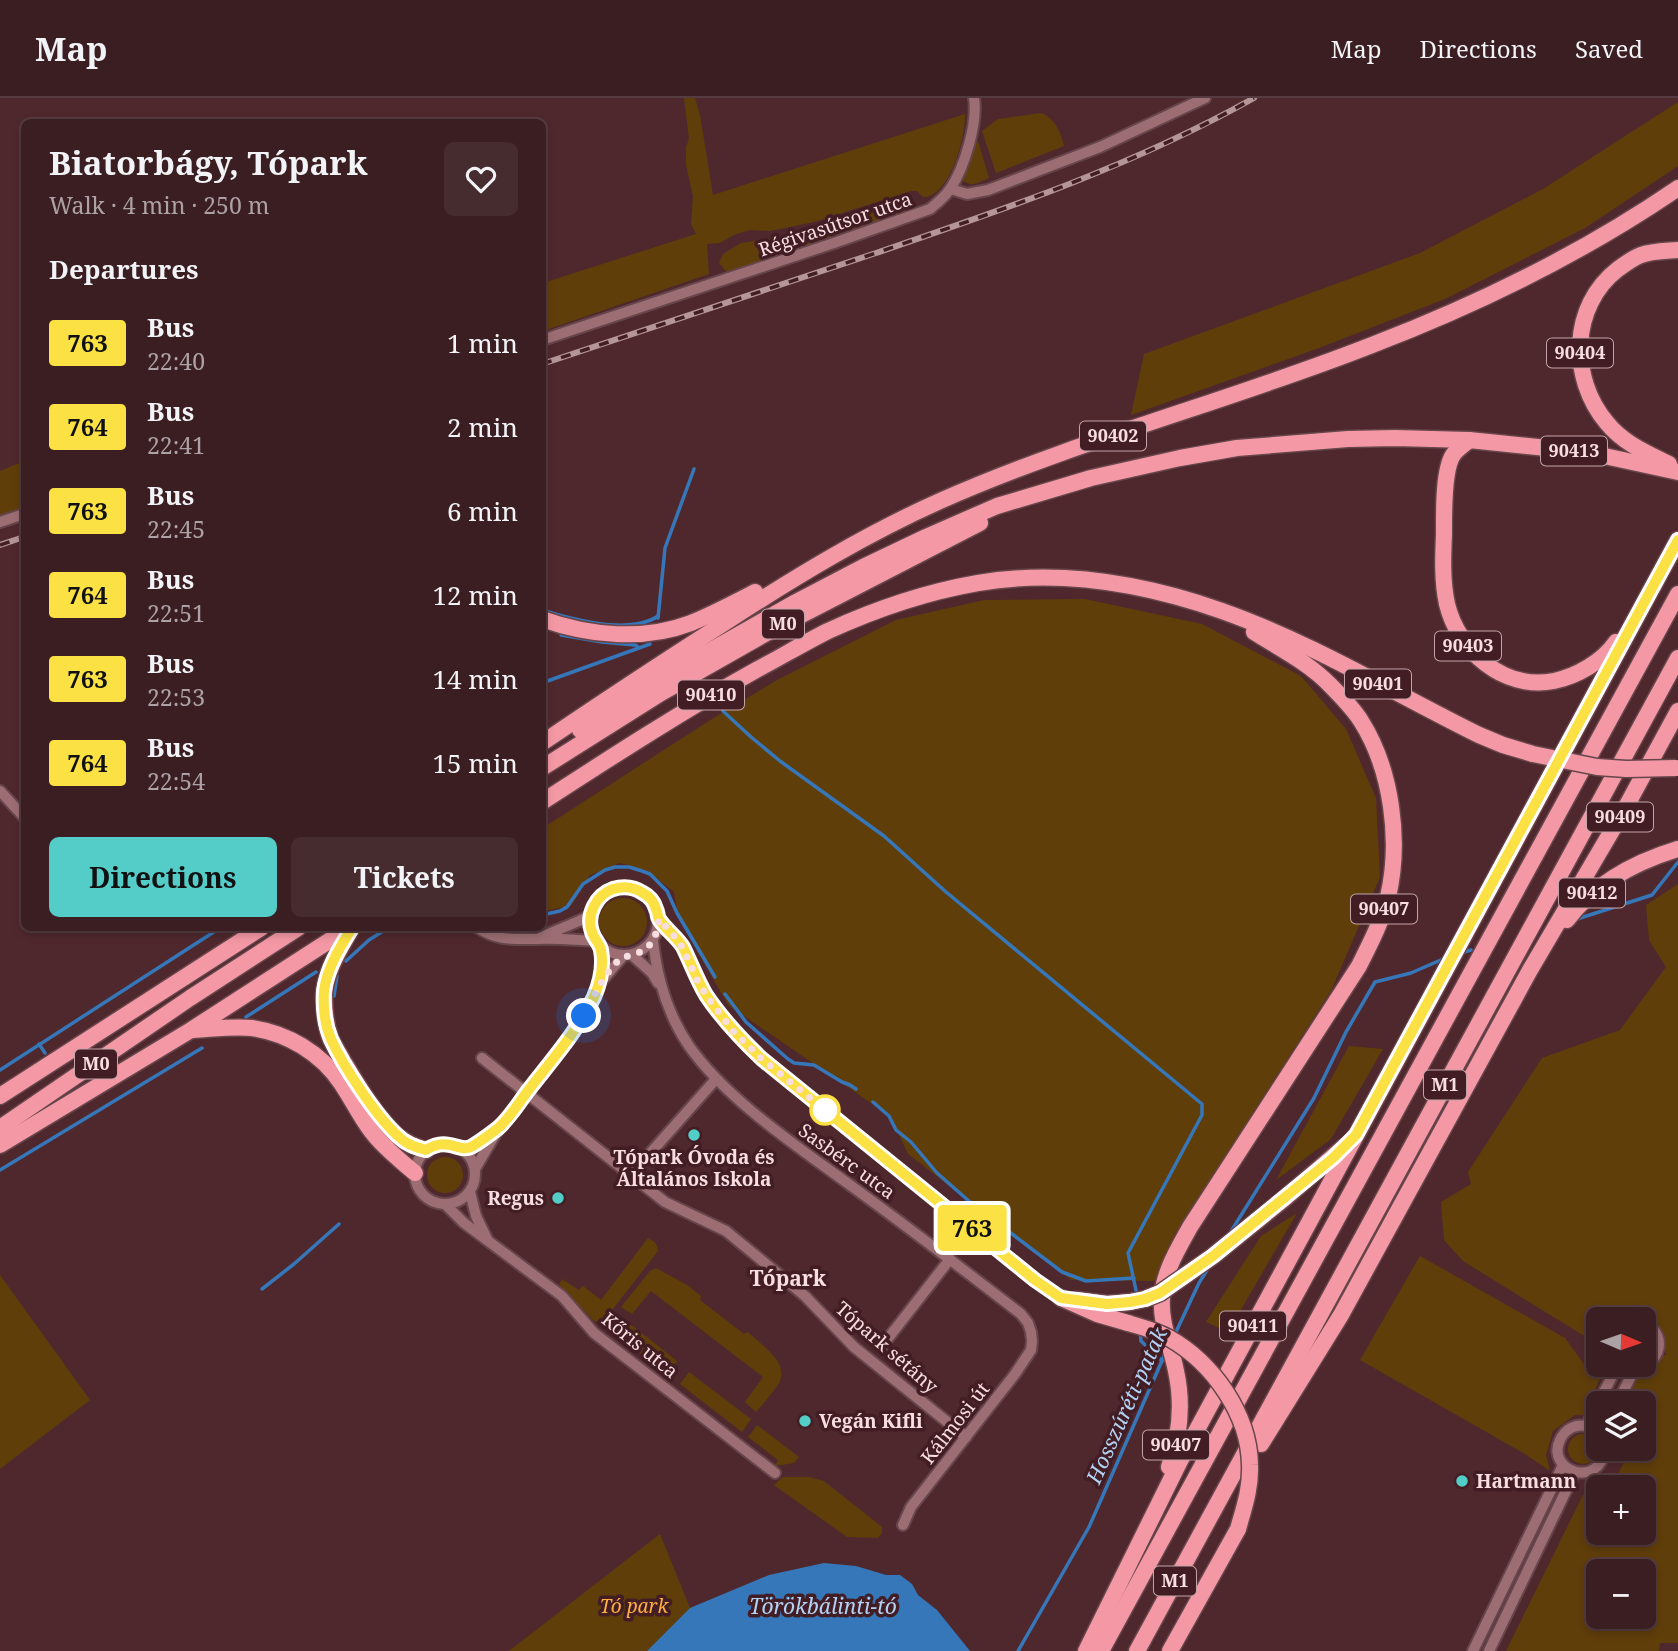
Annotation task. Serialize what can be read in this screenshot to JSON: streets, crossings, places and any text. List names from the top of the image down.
{
  "streets": {
    "highway": [
      "90404",
      "90402",
      "90413",
      "M0",
      "90403",
      "90401",
      "90410",
      "90409",
      "90412",
      "90407",
      "M1",
      "90411"
    ],
    "street": [
      "Régivasútsor utca",
      "Sasbérc utca",
      "Kőris utca",
      "Tópark sétány",
      "Kálmosi út"
    ]
  },
  "crossings": [
    ["90404", "90413"],
    ["90413", "M0"],
    ["90413", "90403"],
    ["M0", "90403"],
    ["90403", "90411"],
    ["90401", "90410"],
    ["90401", "90407"],
    ["90409", "90412"],
    ["90409", "M1"],
    ["90407", "90411"],
    ["Sasbérc utca", "Kálmosi út"],
    ["Tópark sétány", "Kálmosi út"]
  ],
  "districts": ["Tópark"],
  "water": ["Hosszúréti-patak", "Törökbálinti-tó"],
  "parks": ["Tó park"],
  "places": [
    "Tópark Óvoda és Általános Iskola",
    "Regus",
    "Vegán Kifli",
    "Hartmann"
  ],
  "lines": ["bus line 763"],
  "north": "right",
  "page": {
    "header": "Map",
    "nav": ["Map", "Directions", "Saved"],
    "on_map": "763",
    "heading": [
      ["Biatorbágy, Tópark", "Walk · 4 min · 250 m"],
      "Departures"
    ],
    "list": [
      {
        "mark": "763",
        "name": "Bus",
        "note": "22:40",
        "value": "1 min"
      },
      {
        "mark": "764",
        "name": "Bus",
        "note": "22:41",
        "value": "2 min"
      },
      {
        "mark": "763",
        "name": "Bus",
        "note": "22:45",
        "value": "6 min"
      },
      {
        "mark": "764",
        "name": "Bus",
        "note": "22:51",
        "value": "12 min"
      },
      {
        "mark": "763",
        "name": "Bus",
        "note": "22:53",
        "value": "14 min"
      },
      {
        "mark": "764",
        "name": "Bus",
        "note": "22:54",
        "value": "15 min"
      }
    ],
    "buttons": ["Directions", "Tickets"],
    "map_buttons": ["+", "−"]
  }
}
